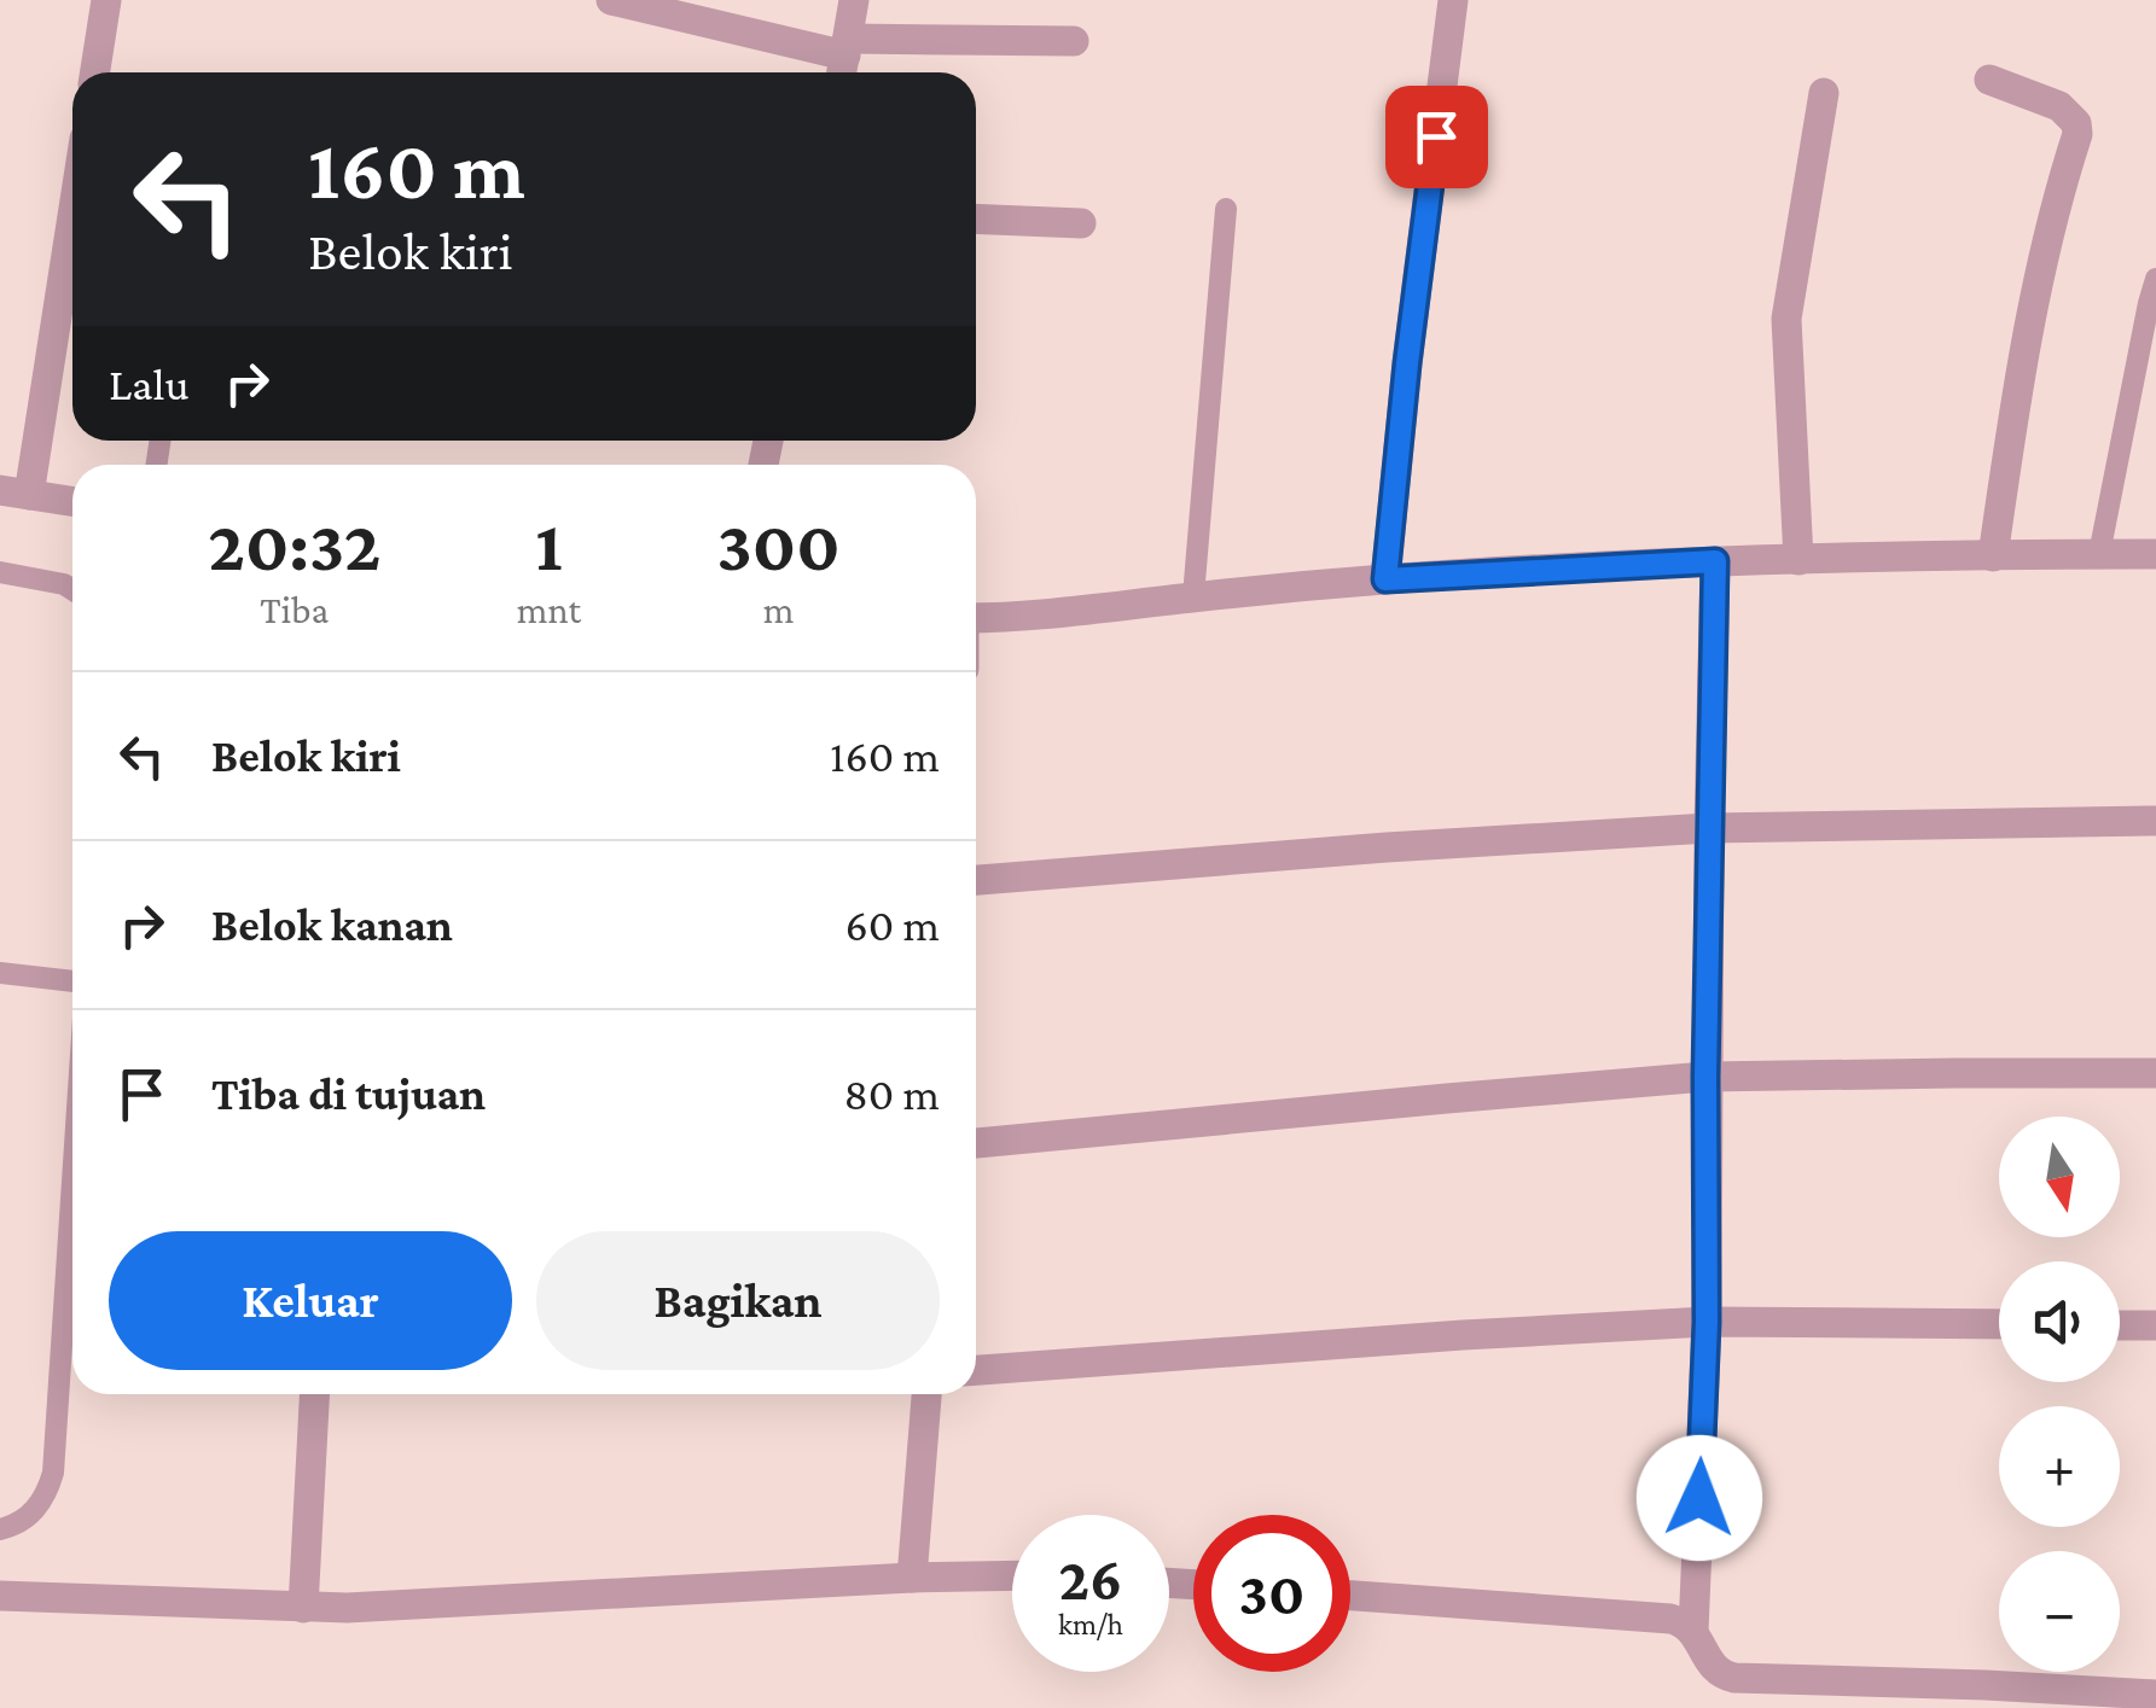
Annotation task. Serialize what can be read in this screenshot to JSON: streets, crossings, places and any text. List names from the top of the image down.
{
  "north": "bottom",
  "page": {
    "turn": ["160 m", "Belok kiri"],
    "then": "Lalu",
    "eta": [
      "20:32",
      "Tiba",
      "1",
      "mnt",
      "300",
      "m"
    ],
    "list": [
      {
        "name": "Belok kiri",
        "value": "160 m"
      },
      {
        "name": "Belok kanan",
        "value": "60 m"
      },
      {
        "name": "Tiba di tujuan",
        "value": "80 m"
      }
    ],
    "map_buttons": ["+", "−"],
    "buttons": ["Keluar", "Bagikan"],
    "speed": "26 km/h",
    "limit": "30"
  }
}
